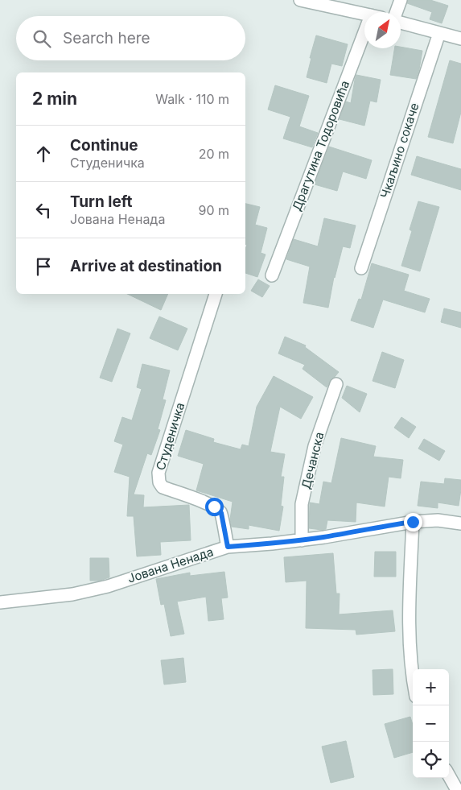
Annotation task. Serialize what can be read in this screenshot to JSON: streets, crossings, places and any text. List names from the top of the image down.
{
  "streets": {
    "street": [
      "Драгутина Тодоровића",
      "Чкаљино сокаче",
      "Студеничка",
      "Дечанска",
      "Јована Ненада"
    ]
  },
  "crossings": [
    ["Студеничка", "Јована Ненада"],
    ["Дечанска", "Јована Ненада"]
  ],
  "north": "top right",
  "page": {
    "search": "Search here",
    "heading": ["2 min", "Walk · 110 m"],
    "list": [
      ["Continue", "Студеничка", "20 m"],
      ["Turn left", "Јована Ненада", "90 m"],
      "Arrive at destination"
    ],
    "map_buttons": ["+", "−"]
  }
}
